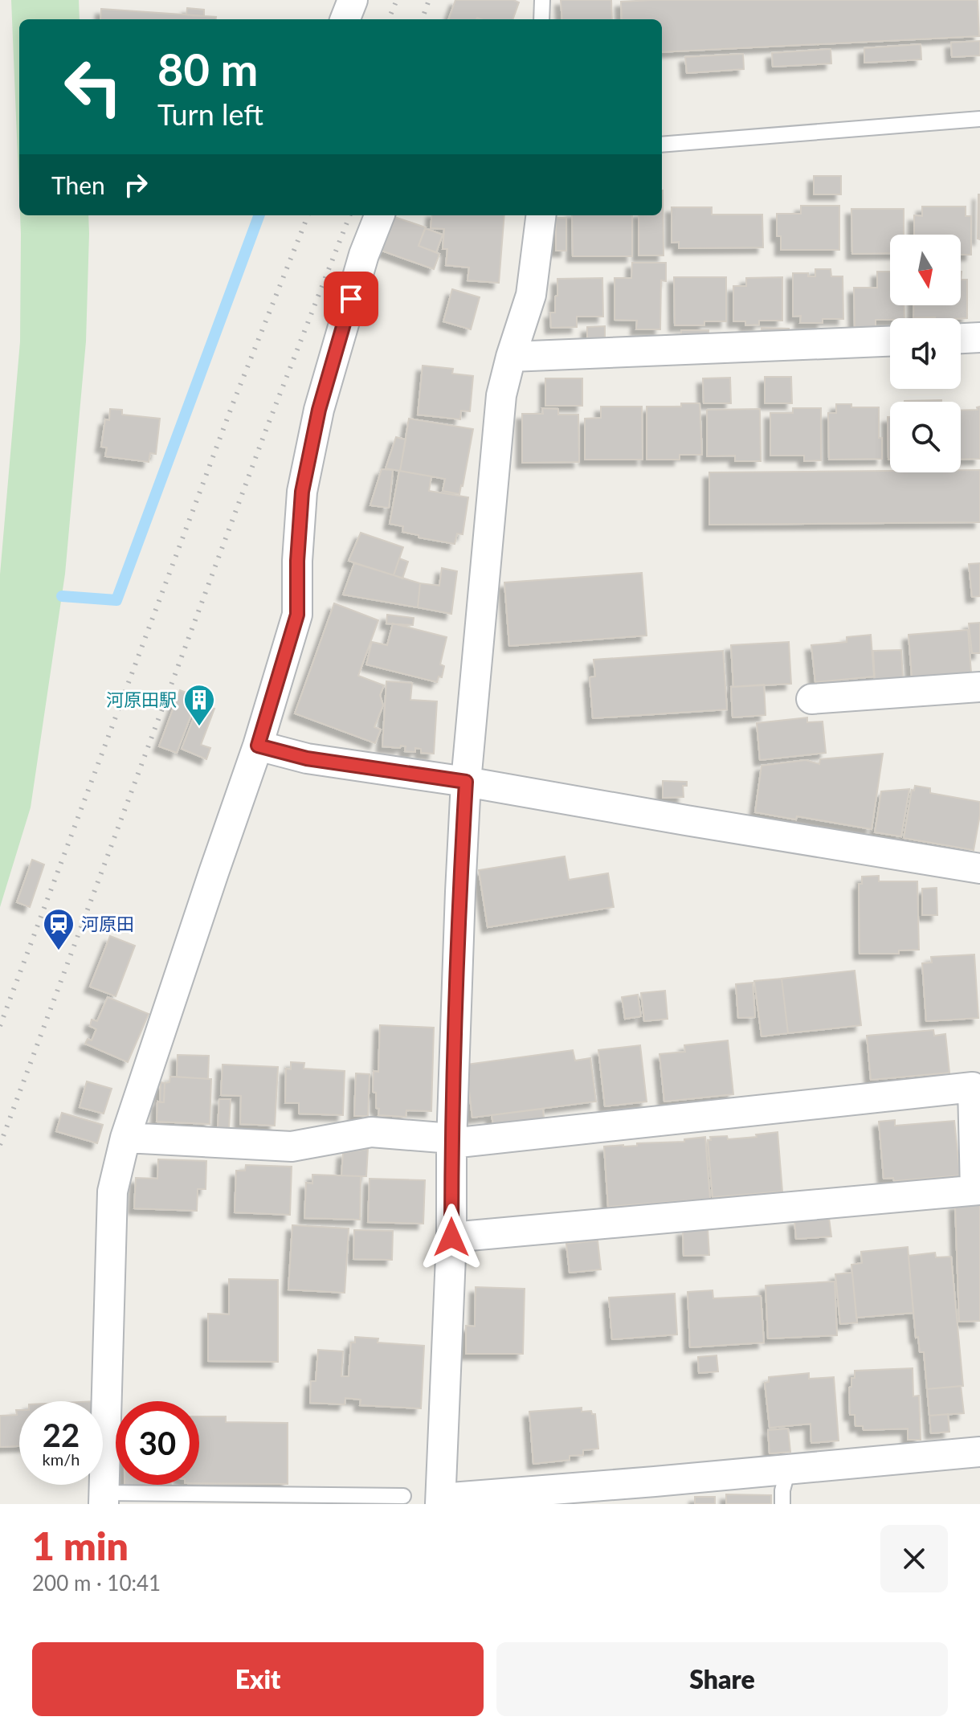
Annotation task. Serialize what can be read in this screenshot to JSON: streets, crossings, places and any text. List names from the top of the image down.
{
  "places": {
    "building": ["河原田駅"],
    "station": ["河原田"]
  },
  "north": "bottom",
  "page": {
    "turn": ["80 m", "Turn left"],
    "then": "Then",
    "speed": "22 km/h",
    "limit": "30",
    "heading": ["1 min", "200 m · 10:41"],
    "buttons": ["Exit", "Share"]
  }
}
